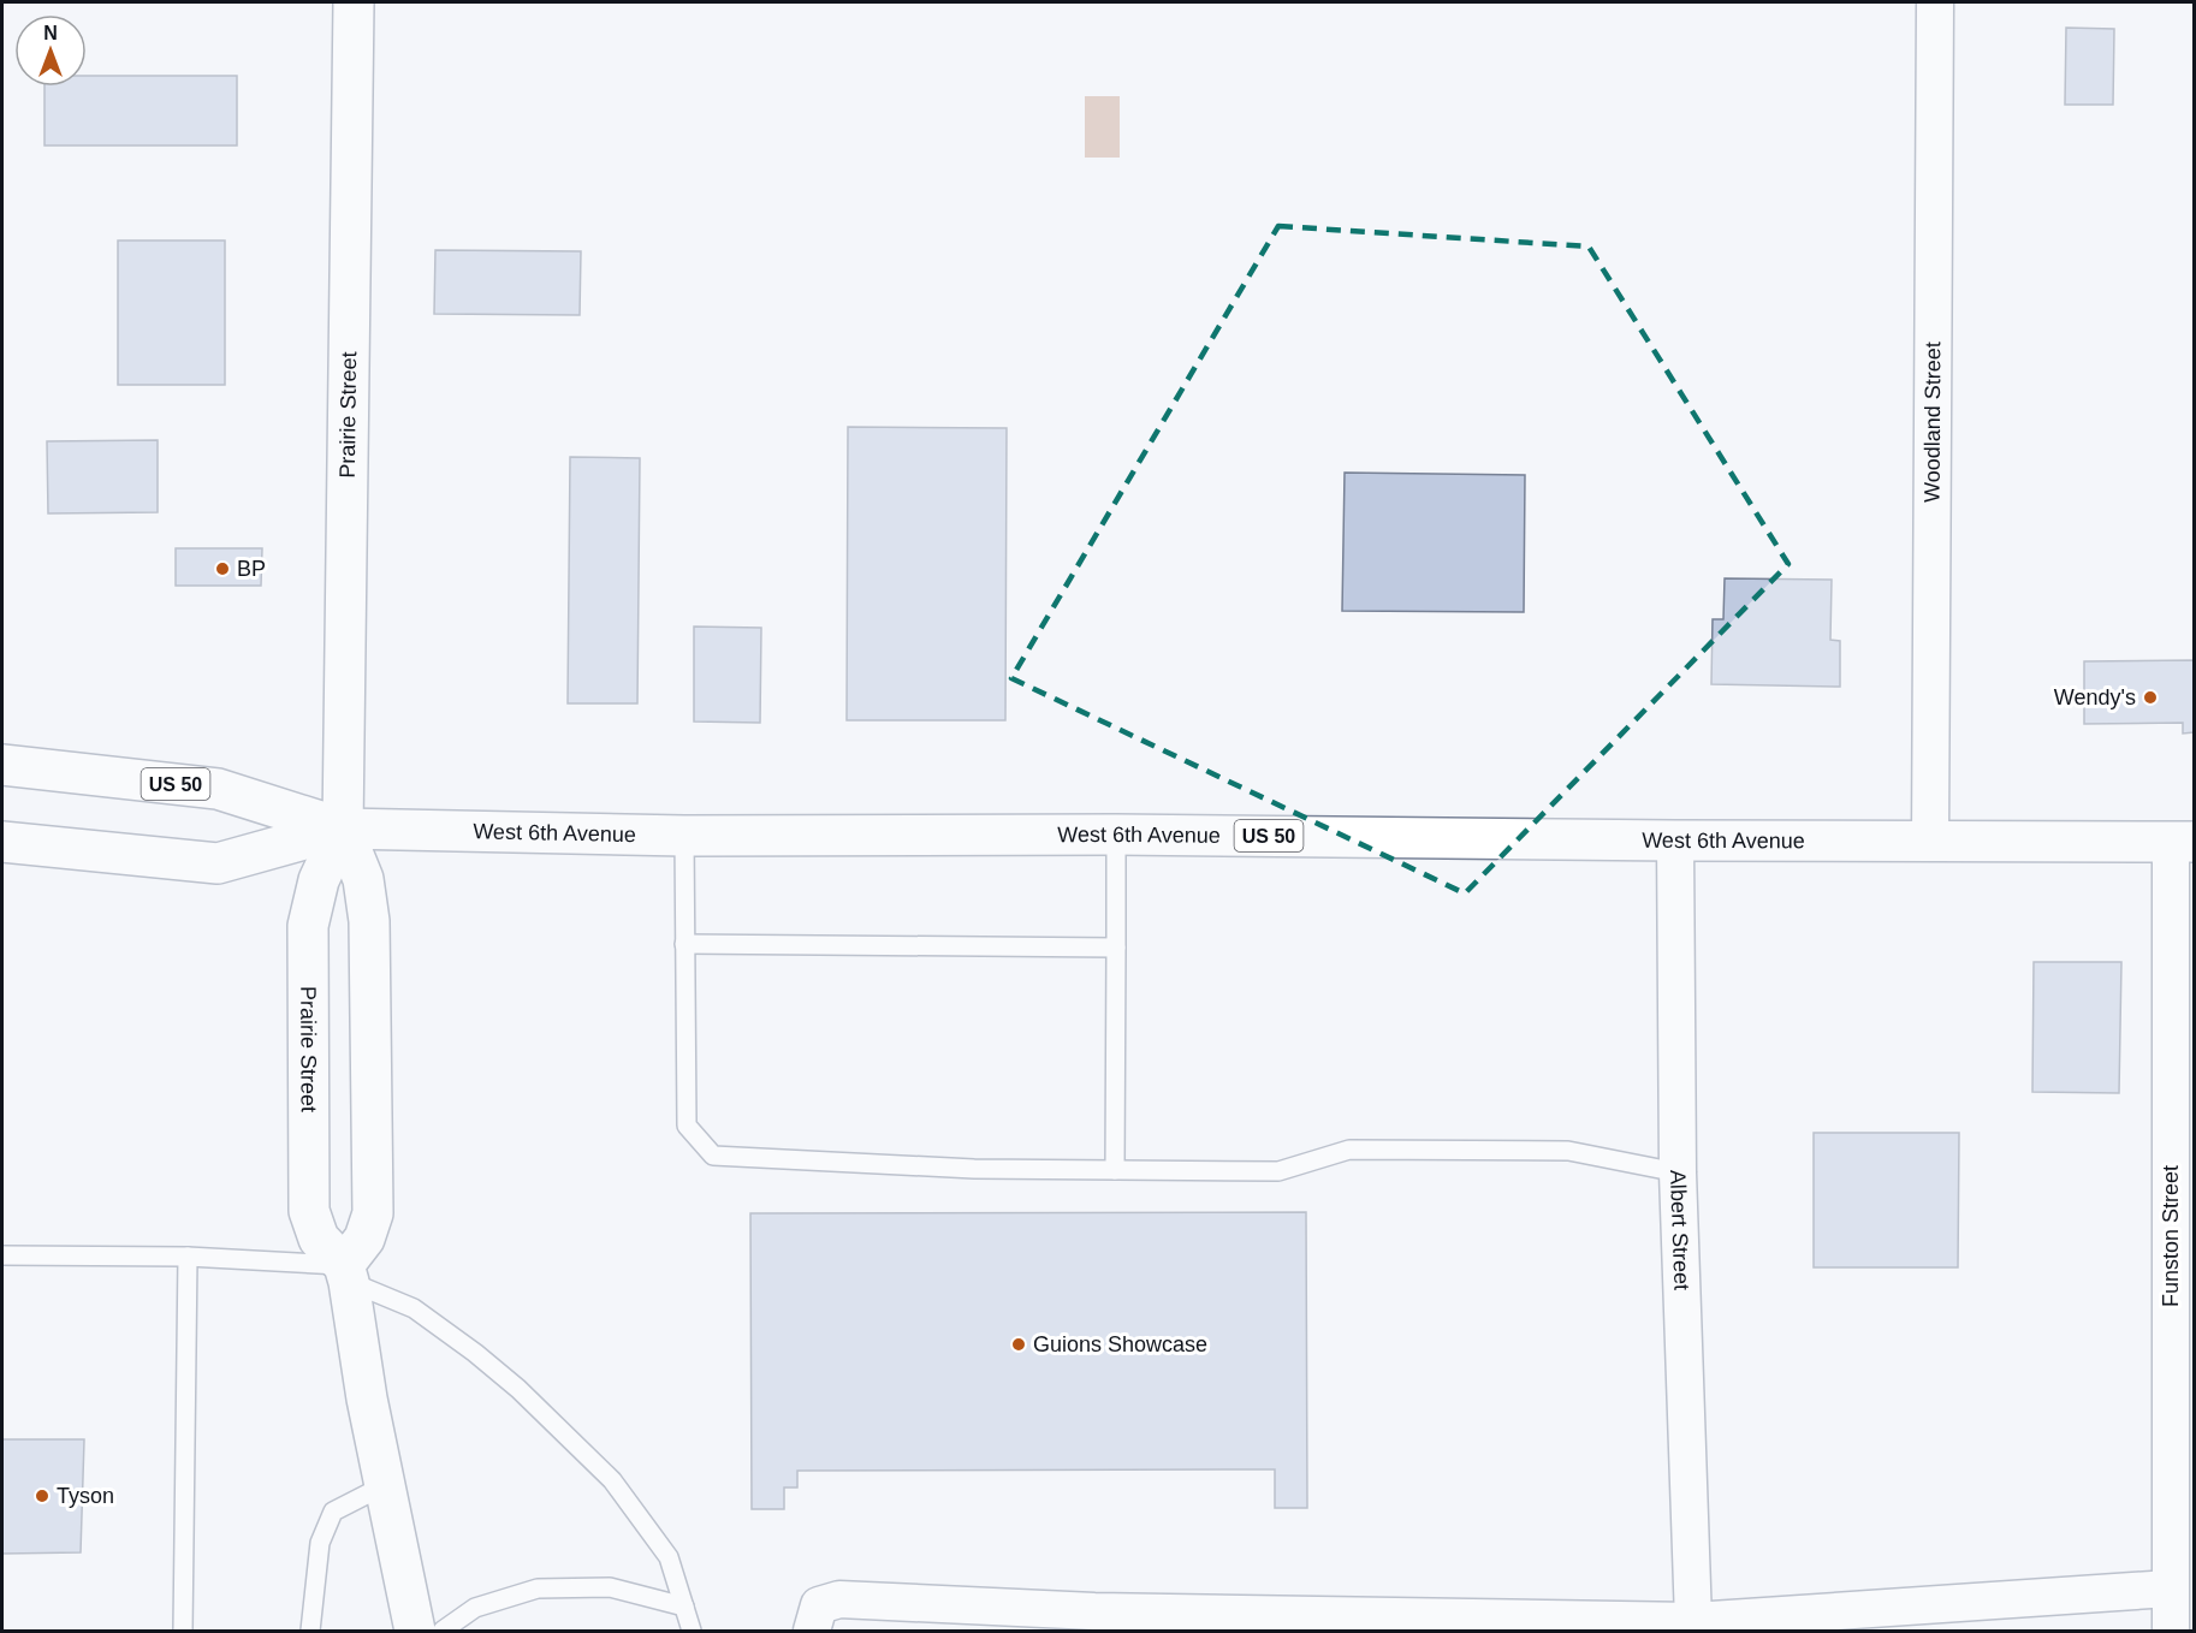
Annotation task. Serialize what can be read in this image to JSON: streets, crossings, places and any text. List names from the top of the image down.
{
  "streets": {
    "main road": ["Prairie Street", "US 50", "West 6th Avenue"],
    "street": ["Woodland Street", "Albert Street", "Funston Street"]
  },
  "crossings": [
    ["Prairie Street", "West 6th Avenue"],
    ["Woodland Street", "West 6th Avenue"],
    ["West 6th Avenue", "Albert Street"],
    ["West 6th Avenue", "Funston Street"]
  ],
  "places": [
    "BP",
    "Wendy's",
    "Guions Showcase",
    "Tyson"
  ],
  "north": "top"
}
